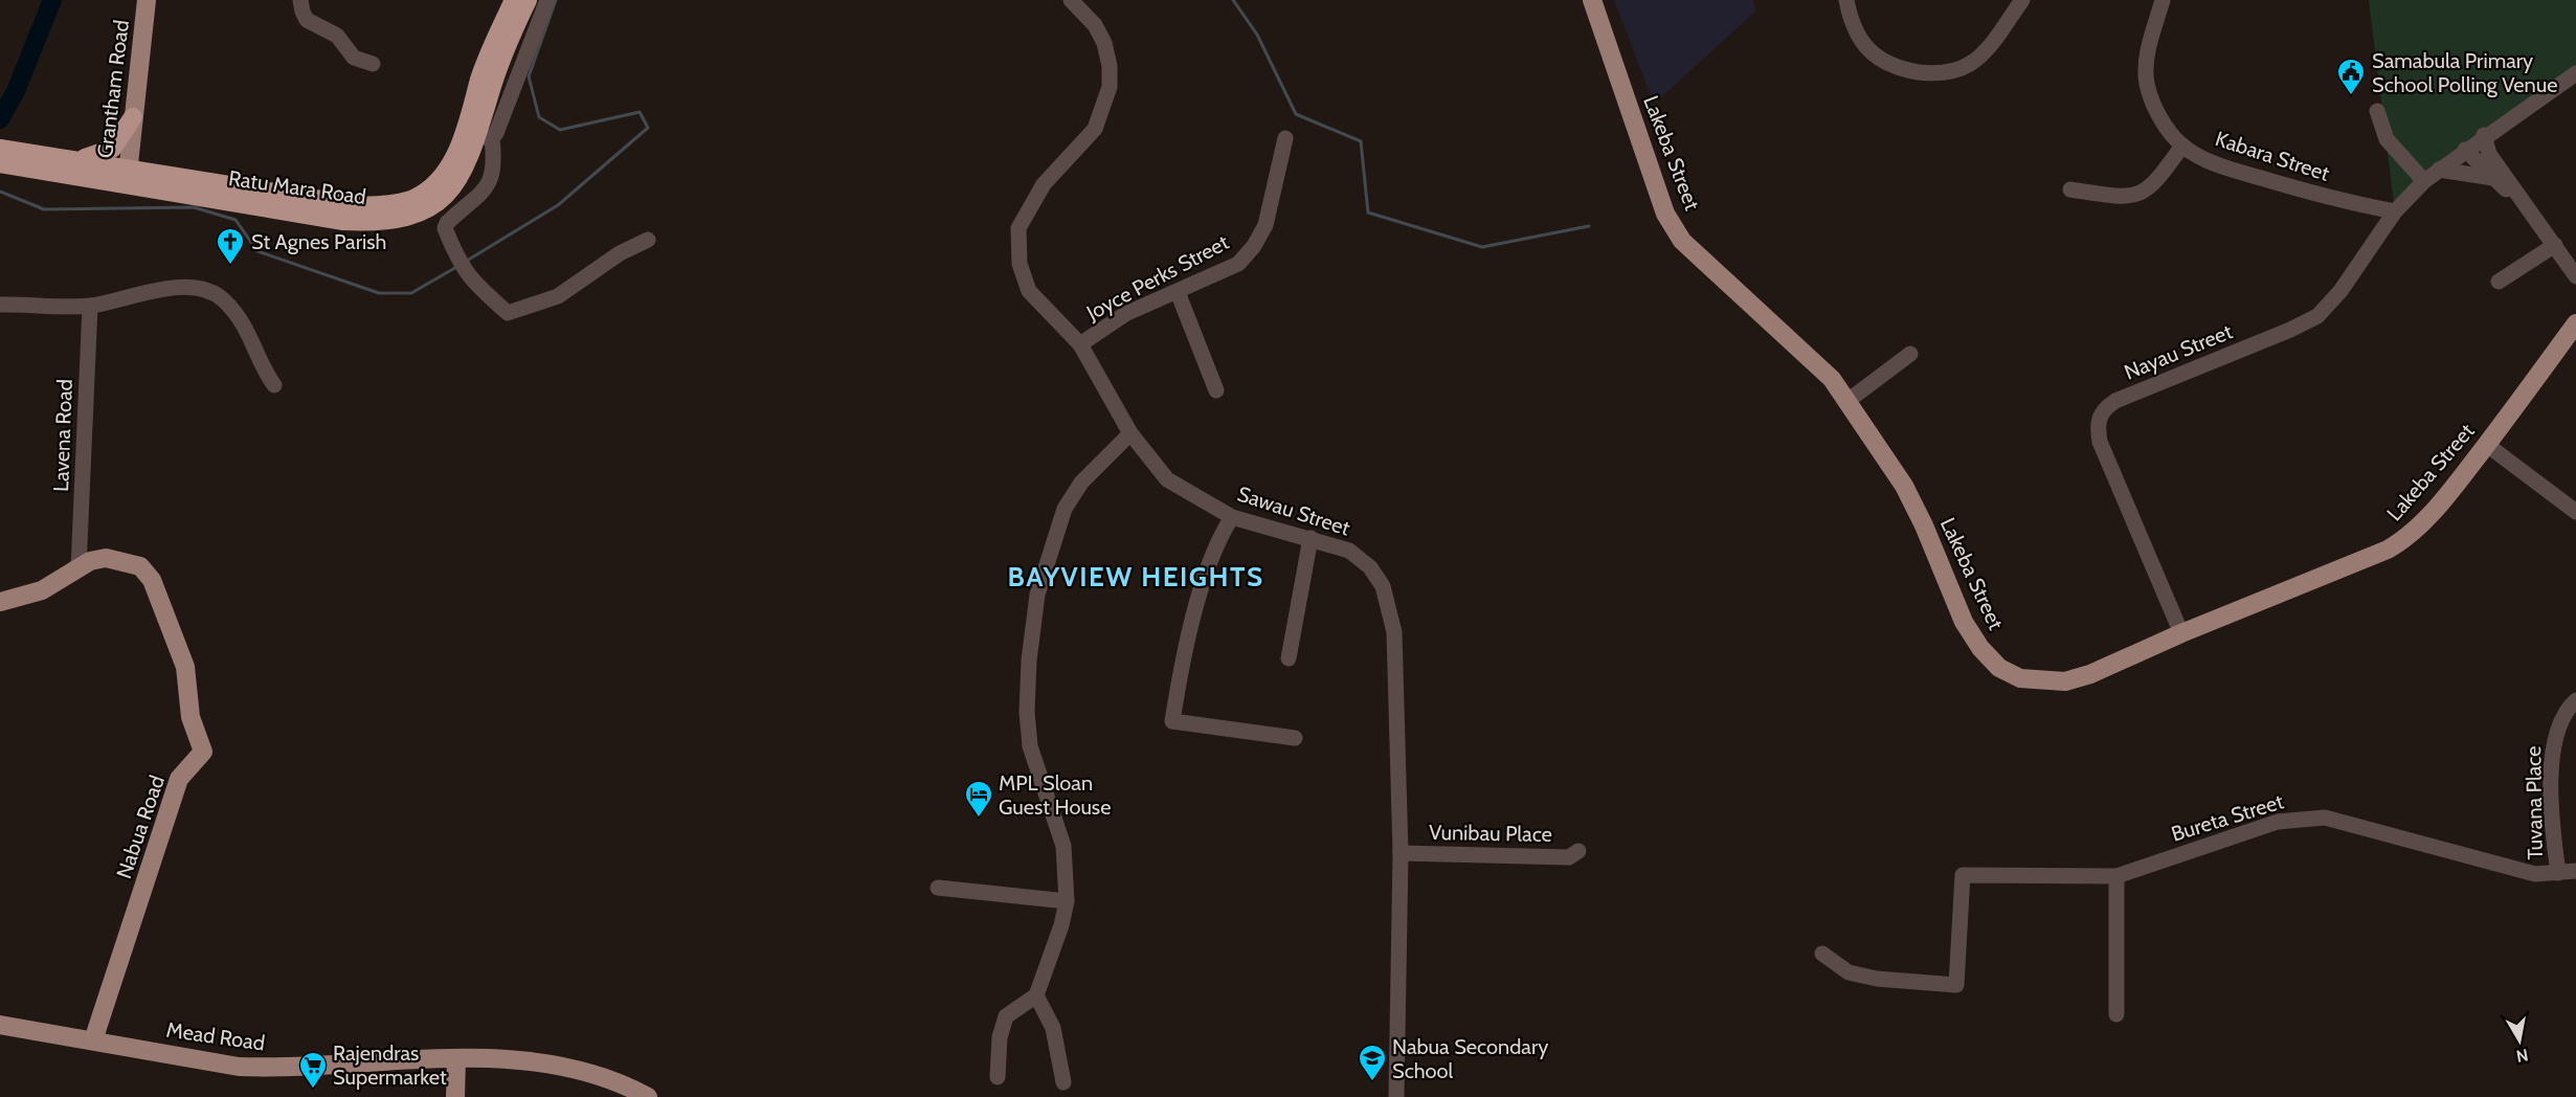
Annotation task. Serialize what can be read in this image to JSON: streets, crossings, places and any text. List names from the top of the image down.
{
  "streets": {
    "highway": ["Ratu Mara Road"],
    "main road": [
      "Grantham Road",
      "Lakeba Street",
      "Nabua Road",
      "Mead Road"
    ],
    "street": [
      "Kabara Street",
      "Joyce Perks Street",
      "Nayau Street",
      "Lavena Road",
      "Sawau Street",
      "Tuvana Place",
      "Bureta Street",
      "Vunibau Place"
    ]
  },
  "crossings": [
    ["Grantham Road", "Ratu Mara Road"],
    ["Lakeba Street", "Nayau Street"],
    ["Kabara Street", "Nayau Street"],
    ["Joyce Perks Street", "Sawau Street"],
    ["Lavena Road", "Nabua Road"],
    ["Sawau Street", "Vunibau Place"],
    ["Tuvana Place", "Bureta Street"],
    ["Nabua Road", "Mead Road"]
  ],
  "districts": ["BAYVIEW HEIGHTS"],
  "places": {
    "public building": ["Samabula Primary School Polling Venue"],
    "church": ["St Agnes Parish"],
    "hotel": ["MPL Sloan Guest House"],
    "school or university": ["Nabua Secondary School"],
    "supermarket": ["Rajendras Supermarket"]
  },
  "north": "bottom"
}
